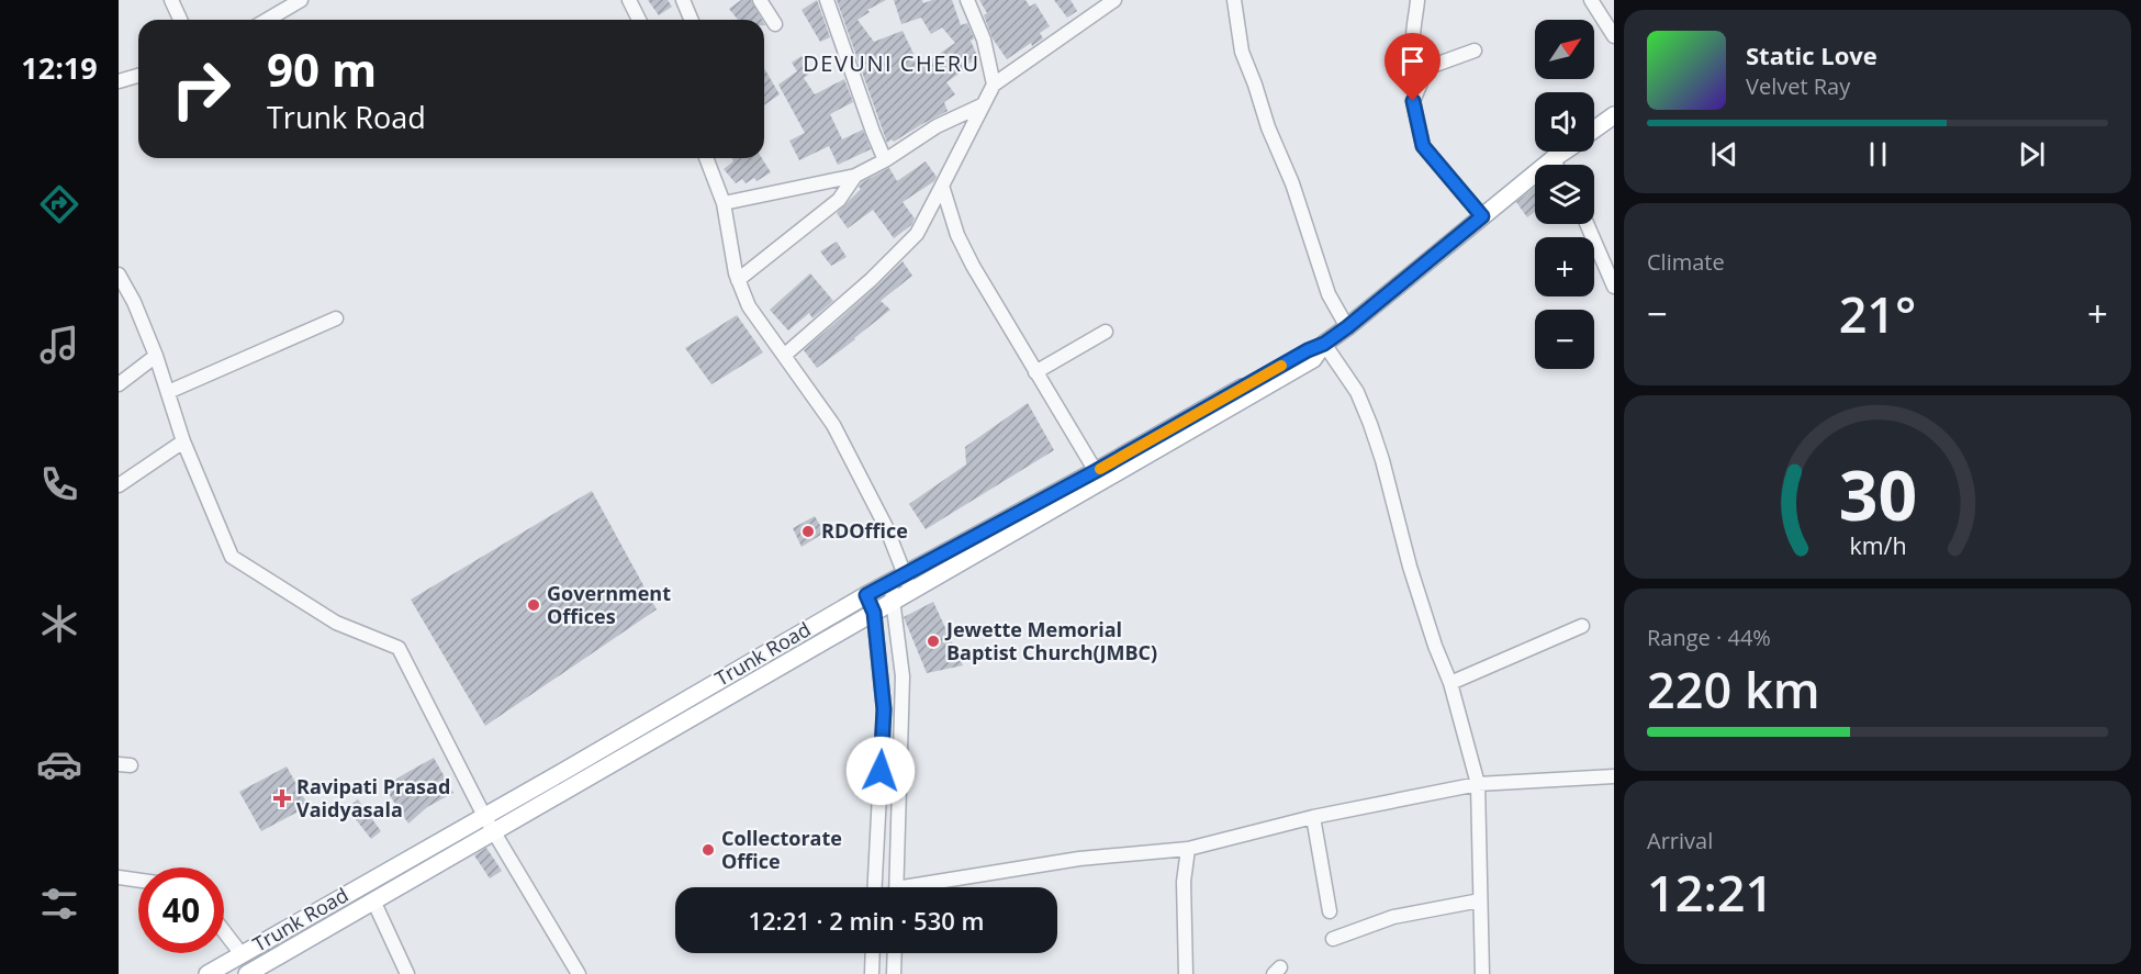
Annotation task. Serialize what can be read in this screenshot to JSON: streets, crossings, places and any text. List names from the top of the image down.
{
  "streets": {
    "main road": ["Trunk Road"]
  },
  "districts": ["DEVUNI CHERU"],
  "places": {
    "other": [
      "RDOffice",
      "Government Offices",
      "Jewette Memorial Baptist Church(JMBC)",
      "Collectorate Office"
    ],
    "health": ["Ravipati Prasad Vaidyasala"]
  },
  "north": "top right",
  "page": {
    "tabs": "12:19",
    "map_buttons": ["+", "−"],
    "turn": ["90 m", "Trunk Road"],
    "song": ["Static Love", "Velvet Ray"],
    "tile": [
      "Climate",
      ["Range · 44%", "220 km"],
      ["Arrival", "12:21"]
    ],
    "heat": ["−", "21°", "+"],
    "limit": "40",
    "trip": "12:21 · 2 min · 530 m",
    "gauge": ["30", "km/h"]
  }
}
